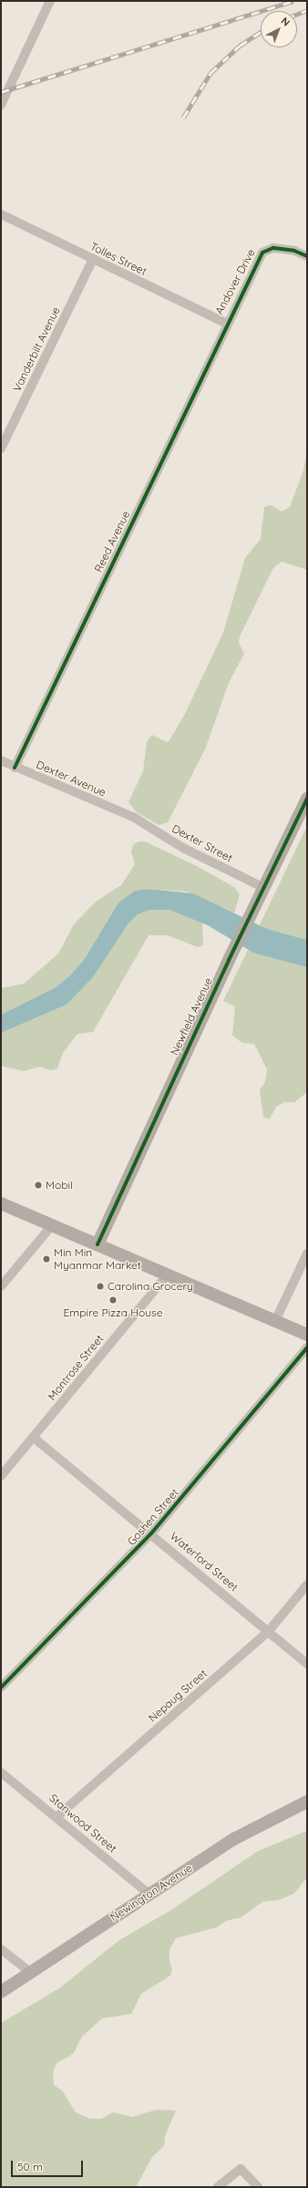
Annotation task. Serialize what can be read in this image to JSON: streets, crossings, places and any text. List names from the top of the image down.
{
  "streets": {
    "main road": ["Newfield Avenue", "Newington Avenue"],
    "street": [
      "Tolles Street",
      "Andover Drive",
      "Vanderbilt Avenue",
      "Reed Avenue",
      "Dexter Avenue",
      "Dexter Street",
      "Montrose Street",
      "Goshen Street",
      "Waterford Street",
      "Nepaug Street",
      "Stanwood Street"
    ]
  },
  "crossings": [
    ["Tolles Street", "Andover Drive"],
    ["Tolles Street", "Vanderbilt Avenue"],
    ["Tolles Street", "Reed Avenue"],
    ["Andover Drive", "Reed Avenue"],
    ["Reed Avenue", "Dexter Avenue"],
    ["Dexter Avenue", "Dexter Street"],
    ["Dexter Street", "Newfield Avenue"],
    ["Montrose Street", "Waterford Street"],
    ["Goshen Street", "Waterford Street"],
    ["Waterford Street", "Nepaug Street"],
    ["Nepaug Street", "Stanwood Street"],
    ["Stanwood Street", "Newington Avenue"]
  ],
  "places": [
    "Mobil",
    "Min Min Myanmar Market",
    "Carolina Grocery",
    "Empire Pizza House"
  ],
  "scale_bar": "50 m",
  "north": "top right"
}
